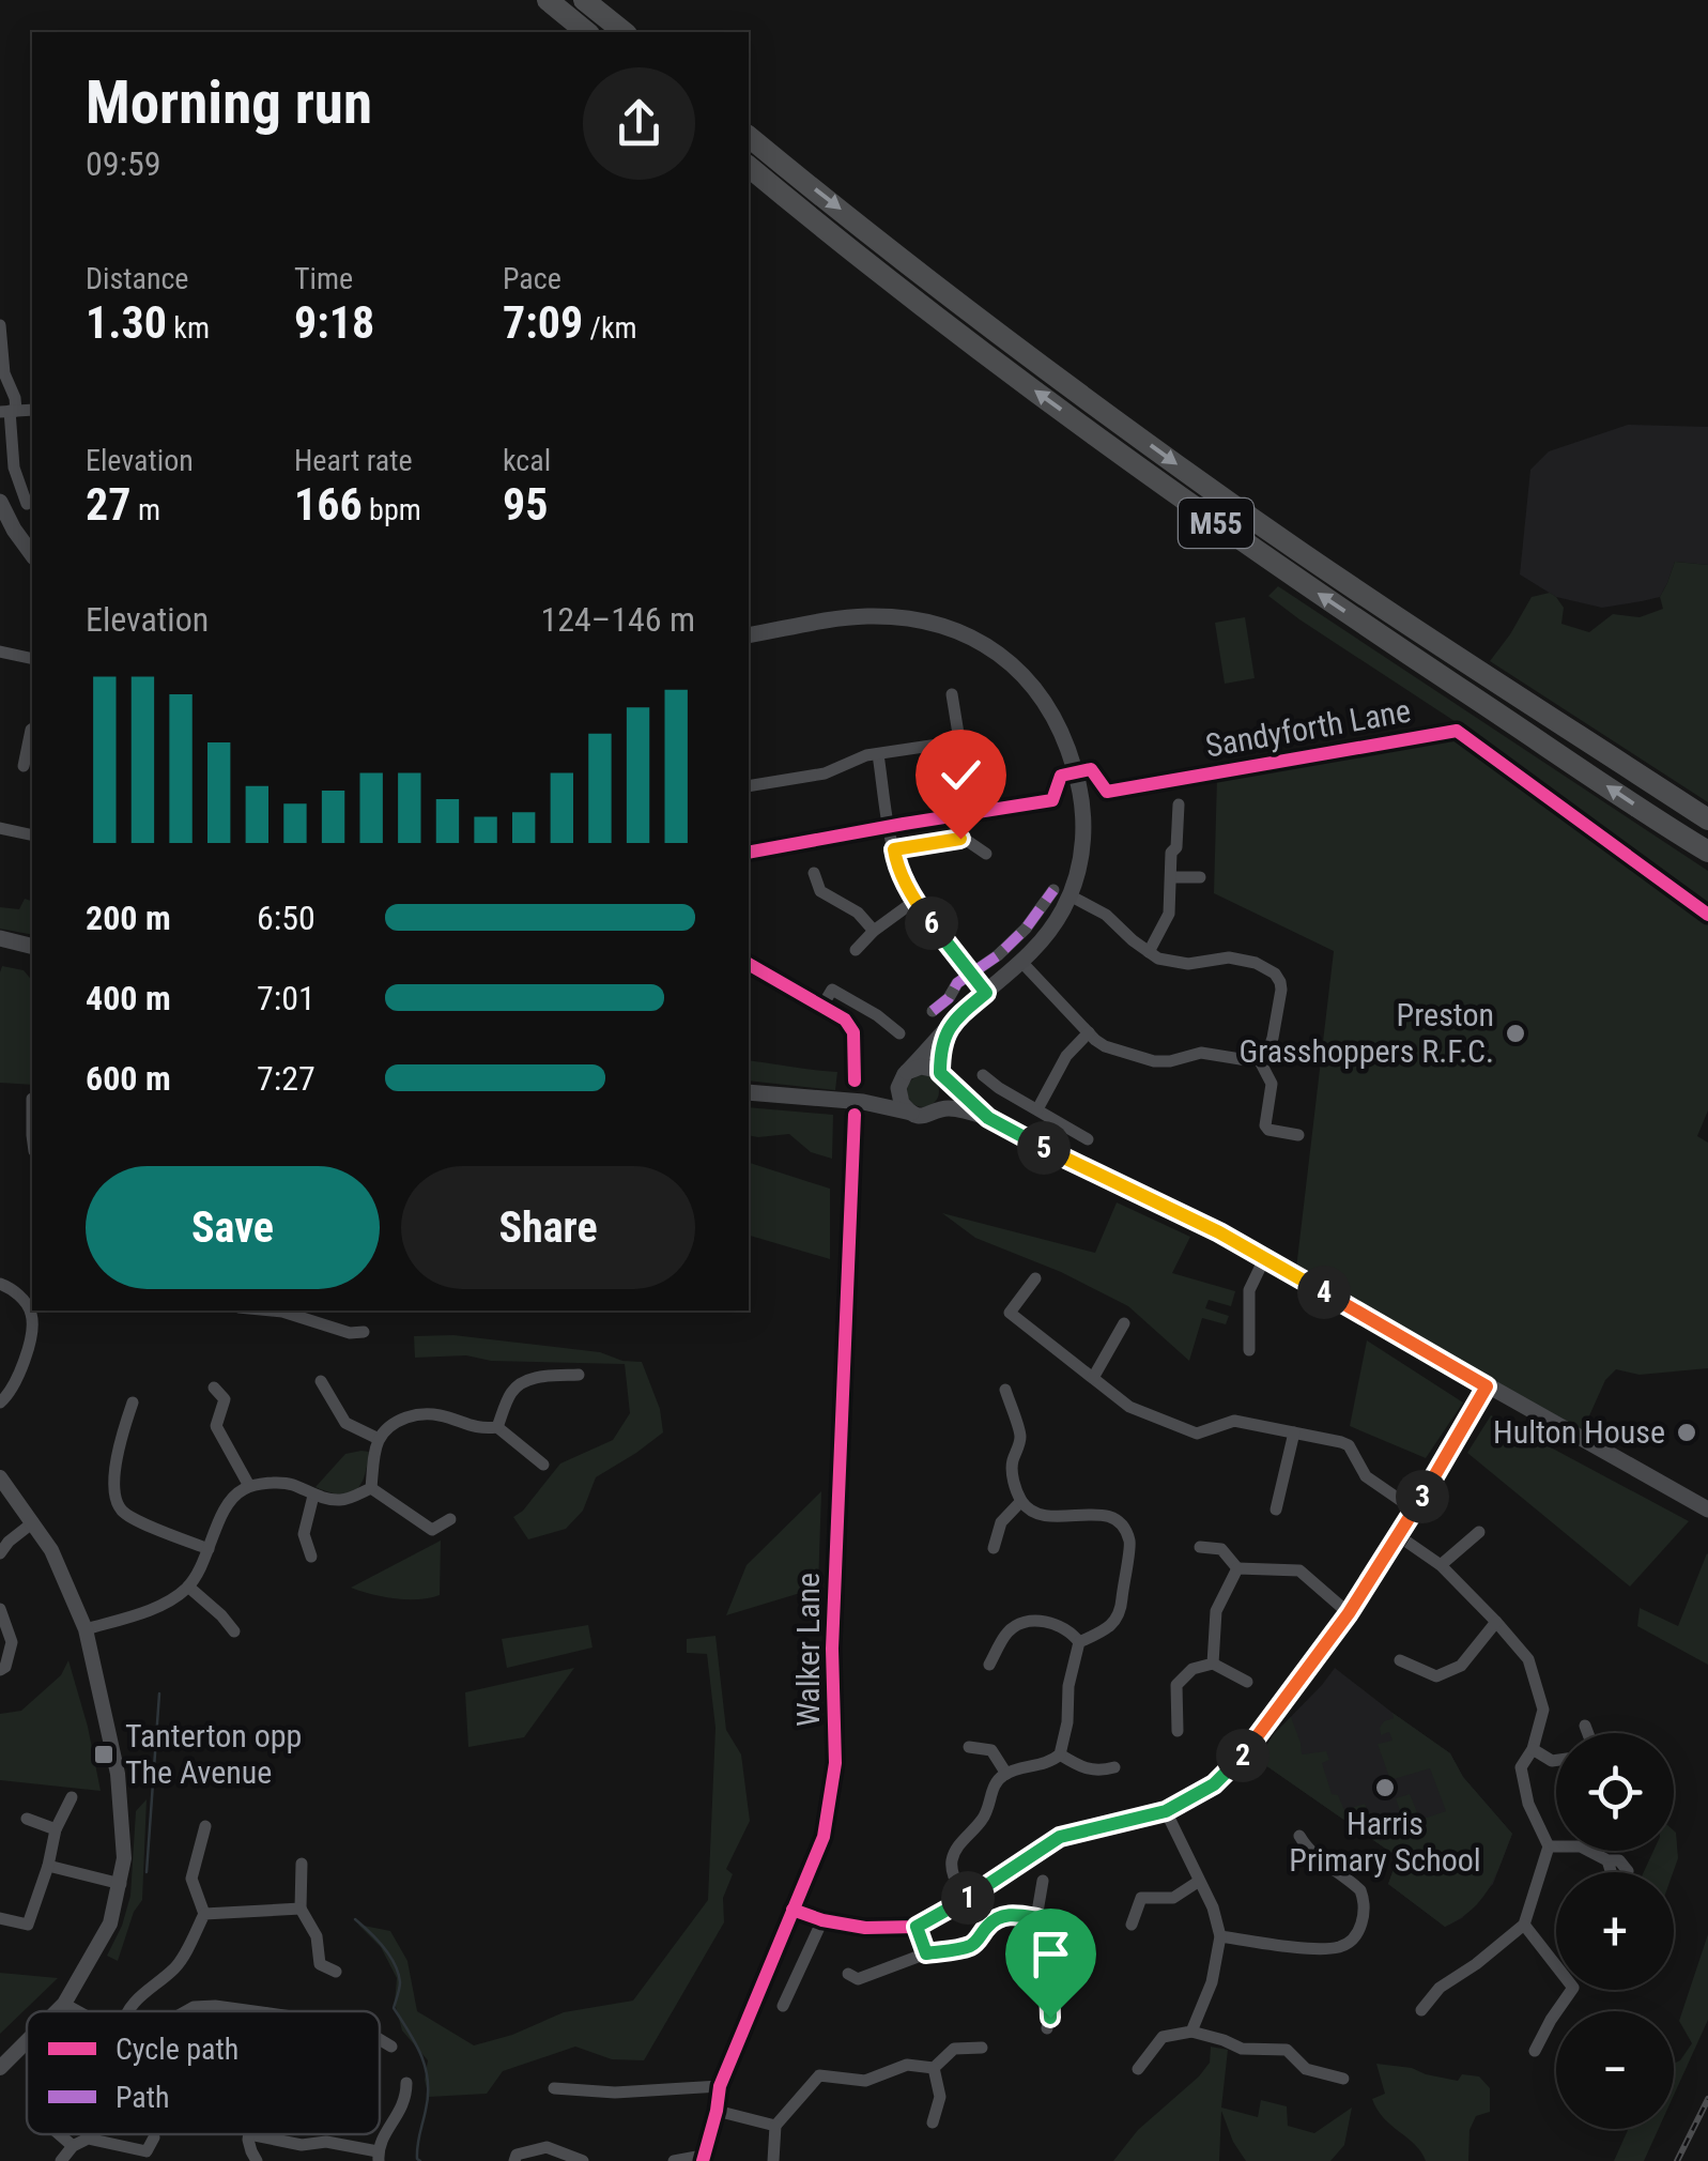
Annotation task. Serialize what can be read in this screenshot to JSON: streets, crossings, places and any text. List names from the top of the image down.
{
  "streets": {
    "highway": ["M55"],
    "street": ["Sandyforth Lane", "Walker Lane"]
  },
  "places": {
    "other": ["Preston Grasshoppers R.F.C.", "Hulton House", "Harris Primary School"],
    "transit": ["Tanterton opp The Avenue"]
  },
  "legend": ["Cycle path", "Path"],
  "page": {
    "heading": ["Morning run", "09:59"],
    "stats": [
      ["Distance", "1.30 km"],
      ["Time", "9:18"],
      ["Pace", "7:09 /km"],
      ["Elevation", "27 m"],
      ["Heart rate", "166 bpm"],
      ["kcal", "95"]
    ],
    "chart": ["Elevation", "124–146 m"],
    "list": [
      {
        "name": "200 m",
        "note": "6:50"
      },
      {
        "name": "400 m",
        "note": "7:01"
      },
      {
        "name": "600 m",
        "note": "7:27"
      }
    ],
    "pins": [
      "6",
      "5",
      "4",
      "3",
      "2",
      "1"
    ],
    "buttons": ["Save", "Share"],
    "map_buttons": ["+", "−"]
  }
}
